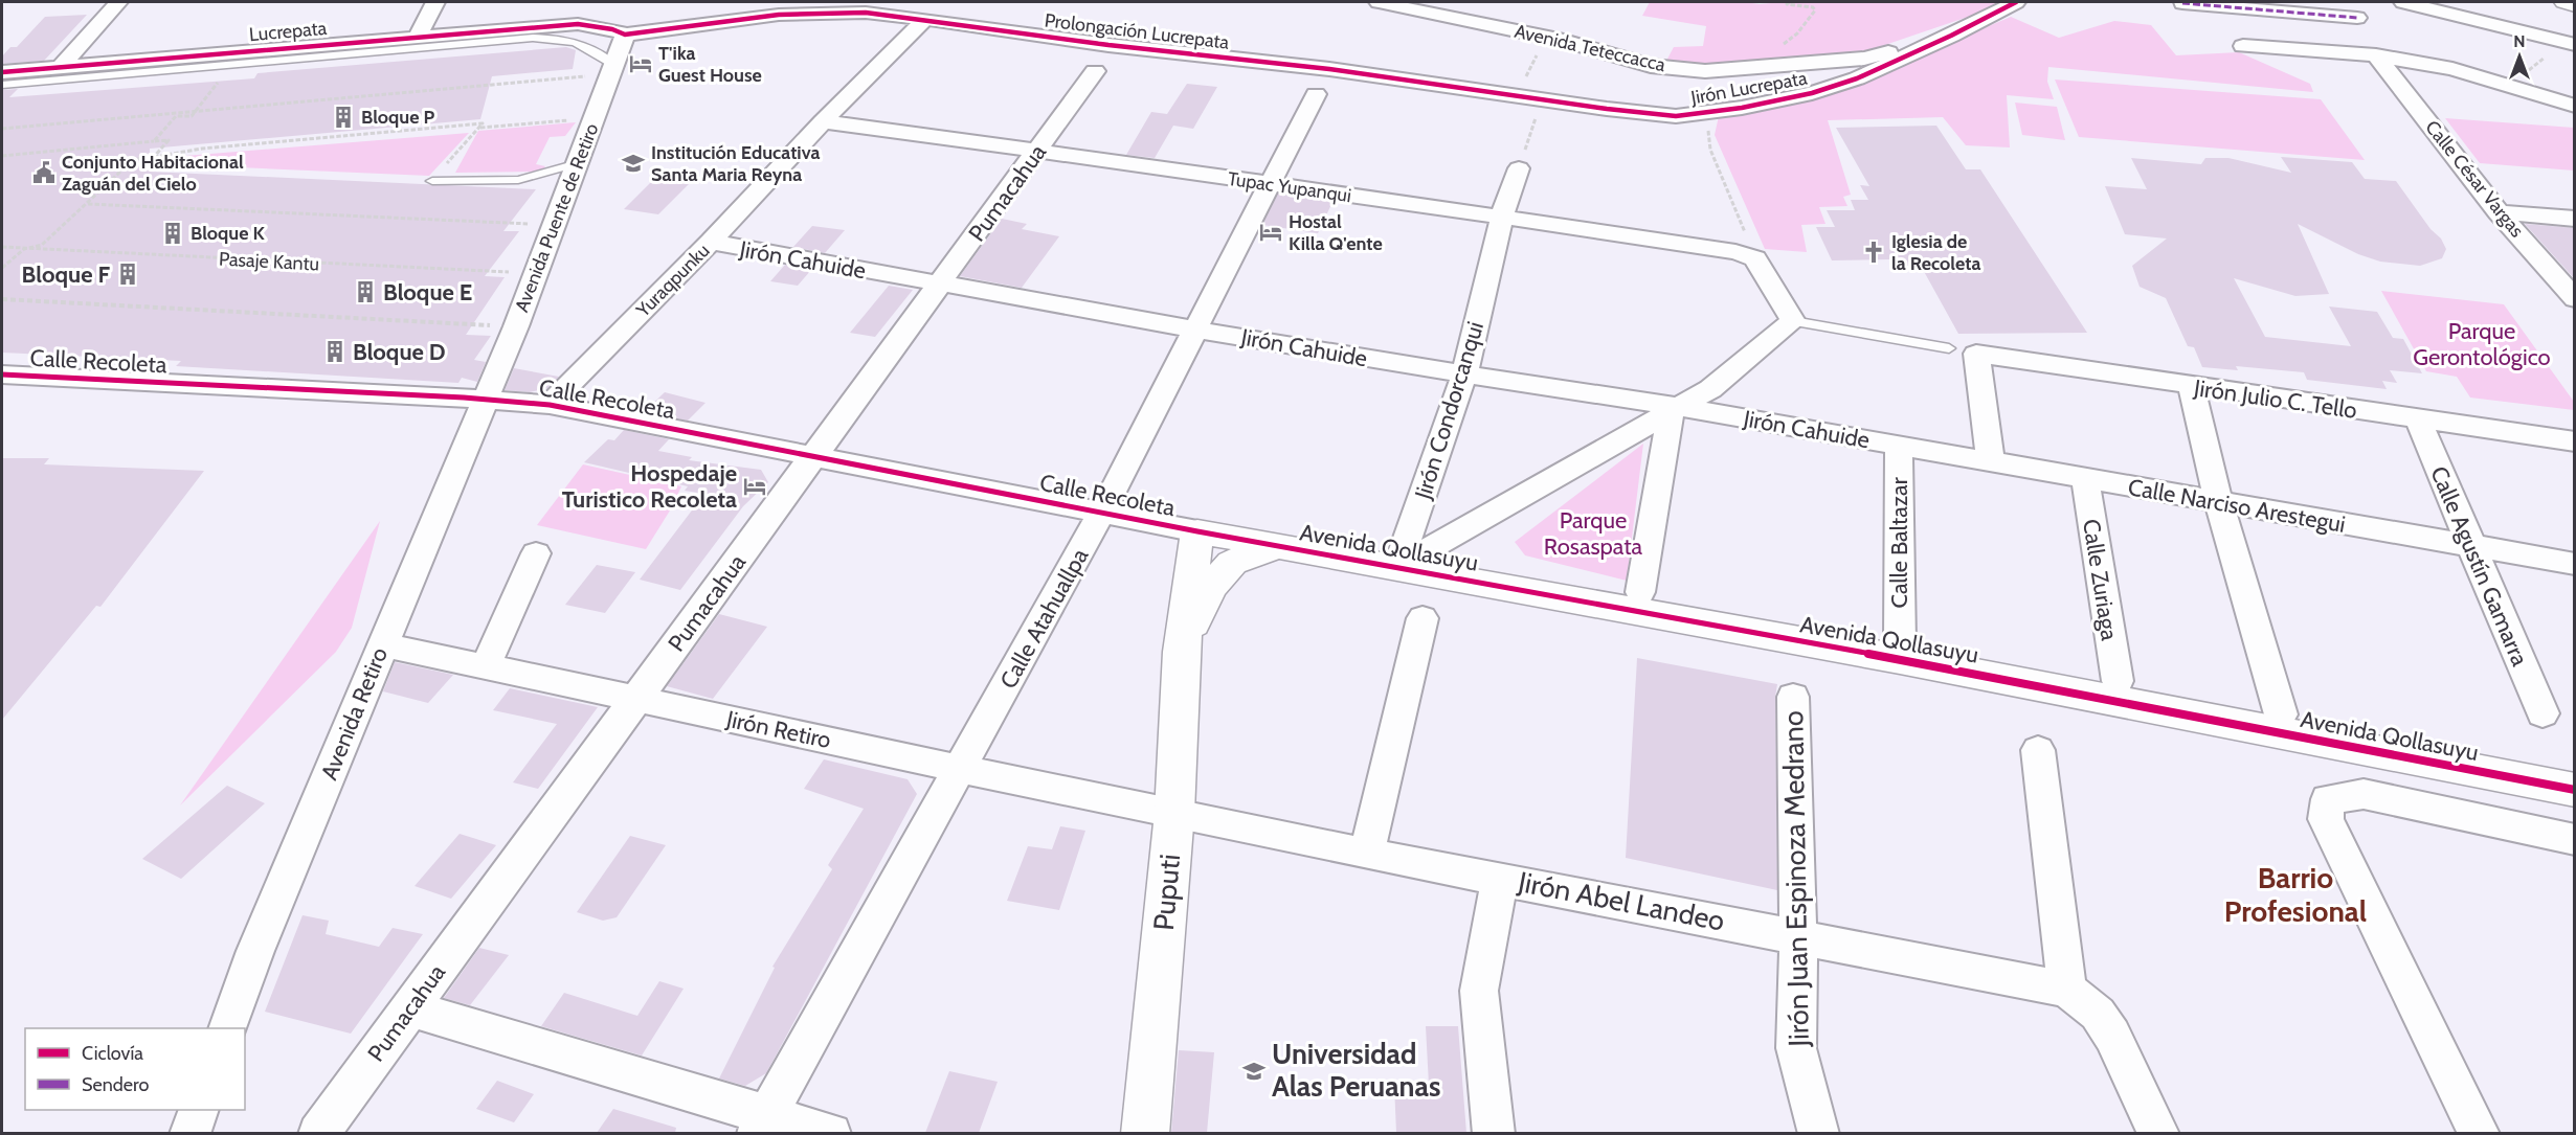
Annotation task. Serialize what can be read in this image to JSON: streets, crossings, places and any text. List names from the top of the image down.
{
  "streets": {
    "main road": ["Avenida Qollasuyu", "Puputi"],
    "street": [
      "Lucrepata",
      "Prolongación Lucrepata",
      "Avenida Teteccacca",
      "Jirón Lucrepata",
      "Calle César Vargas",
      "Tupac Yupanqui",
      "Pumacahua",
      "Avenida Puente de Retiro",
      "Jirón Cahuide",
      "Yuraqpunku",
      "Calle Recoleta",
      "Jirón Julio C. Tello",
      "Jirón Condorcanqui",
      "Calle Narciso Arestegui",
      "Calle Baltazar",
      "Calle Agustín Gamarra",
      "Calle Zuriaga",
      "Calle Atahuallpa",
      "Avenida Retiro",
      "Jirón Retiro",
      "Jirón Juan Espinoza Medrano",
      "Jirón Abel Landeo"
    ],
    "path": ["Pasaje Kantu"]
  },
  "crossings": [
    ["Lucrepata", "Prolongación Lucrepata"],
    ["Prolongación Lucrepata", "Jirón Lucrepata"],
    ["Prolongación Lucrepata", "Avenida Puente de Retiro"],
    ["Prolongación Lucrepata", "Yuraqpunku"],
    ["Avenida Teteccacca", "Jirón Lucrepata"],
    ["Tupac Yupanqui", "Pumacahua"],
    ["Tupac Yupanqui", "Yuraqpunku"],
    ["Tupac Yupanqui", "Jirón Condorcanqui"],
    ["Tupac Yupanqui", "Calle Atahuallpa"],
    ["Pumacahua", "Jirón Cahuide"],
    ["Pumacahua", "Calle Recoleta"],
    ["Pumacahua", "Jirón Retiro"],
    ["Avenida Puente de Retiro", "Pasaje Kantu"],
    ["Avenida Puente de Retiro", "Calle Recoleta"],
    ["Avenida Puente de Retiro", "Avenida Retiro"],
    ["Jirón Cahuide", "Yuraqpunku"],
    ["Jirón Cahuide", "Jirón Condorcanqui"],
    ["Jirón Cahuide", "Calle Narciso Arestegui"],
    ["Jirón Cahuide", "Calle Baltazar"],
    ["Jirón Cahuide", "Calle Atahuallpa"],
    ["Yuraqpunku", "Calle Recoleta"],
    ["Calle Recoleta", "Avenida Qollasuyu"],
    ["Calle Recoleta", "Calle Atahuallpa"],
    ["Calle Recoleta", "Avenida Retiro"],
    ["Calle Recoleta", "Puputi"],
    ["Jirón Julio C. Tello", "Calle Narciso Arestegui"],
    ["Jirón Julio C. Tello", "Calle Agustín Gamarra"],
    ["Jirón Condorcanqui", "Avenida Qollasuyu"],
    ["Calle Narciso Arestegui", "Calle Baltazar"],
    ["Calle Narciso Arestegui", "Calle Agustín Gamarra"],
    ["Calle Narciso Arestegui", "Calle Zuriaga"],
    ["Avenida Qollasuyu", "Puputi"],
    ["Calle Atahuallpa", "Jirón Retiro"],
    ["Avenida Retiro", "Jirón Retiro"],
    ["Jirón Retiro", "Puputi"],
    ["Jirón Retiro", "Jirón Abel Landeo"],
    ["Jirón Juan Espinoza Medrano", "Jirón Abel Landeo"],
    ["Puputi", "Jirón Abel Landeo"]
  ],
  "districts": ["Barrio Profesional"],
  "parks": ["Parque Gerontológico", "Parque Rosaspata"],
  "places": {
    "hotel": ["T'ika Guest House", "Hostal Killa Q'ente", "Hospedaje Turistico Recoleta"],
    "building": [
      "Bloque P",
      "Bloque K",
      "Bloque F",
      "Bloque E",
      "Bloque D"
    ],
    "school or university": ["Institución Educativa Santa Maria Reyna", "Universidad Alas Peruanas"],
    "public building": ["Conjunto Habitacional Zaguán del Cielo"],
    "church": ["Iglesia de la Recoleta"]
  },
  "legend": ["Ciclovía", "Sendero"],
  "north": "top"
}
